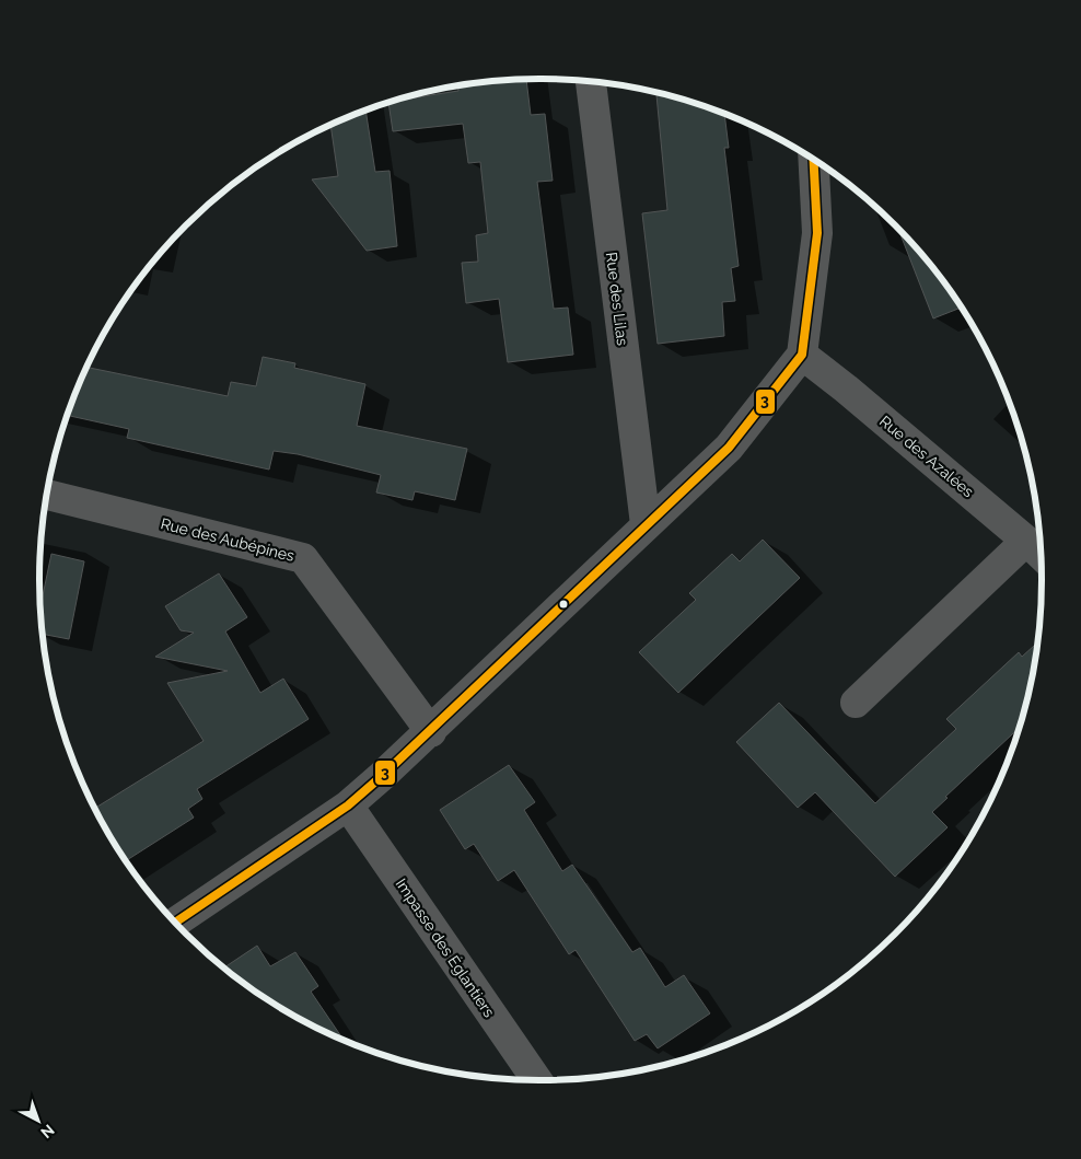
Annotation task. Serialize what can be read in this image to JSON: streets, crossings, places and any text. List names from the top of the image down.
{
  "streets": {
    "street": [
      "Rue des Lilas",
      "Rue des Azalées",
      "Rue des Aubépines",
      "Impasse des Églantiers"
    ]
  },
  "lines": ["transit line 3"],
  "north": "bottom right"
}
